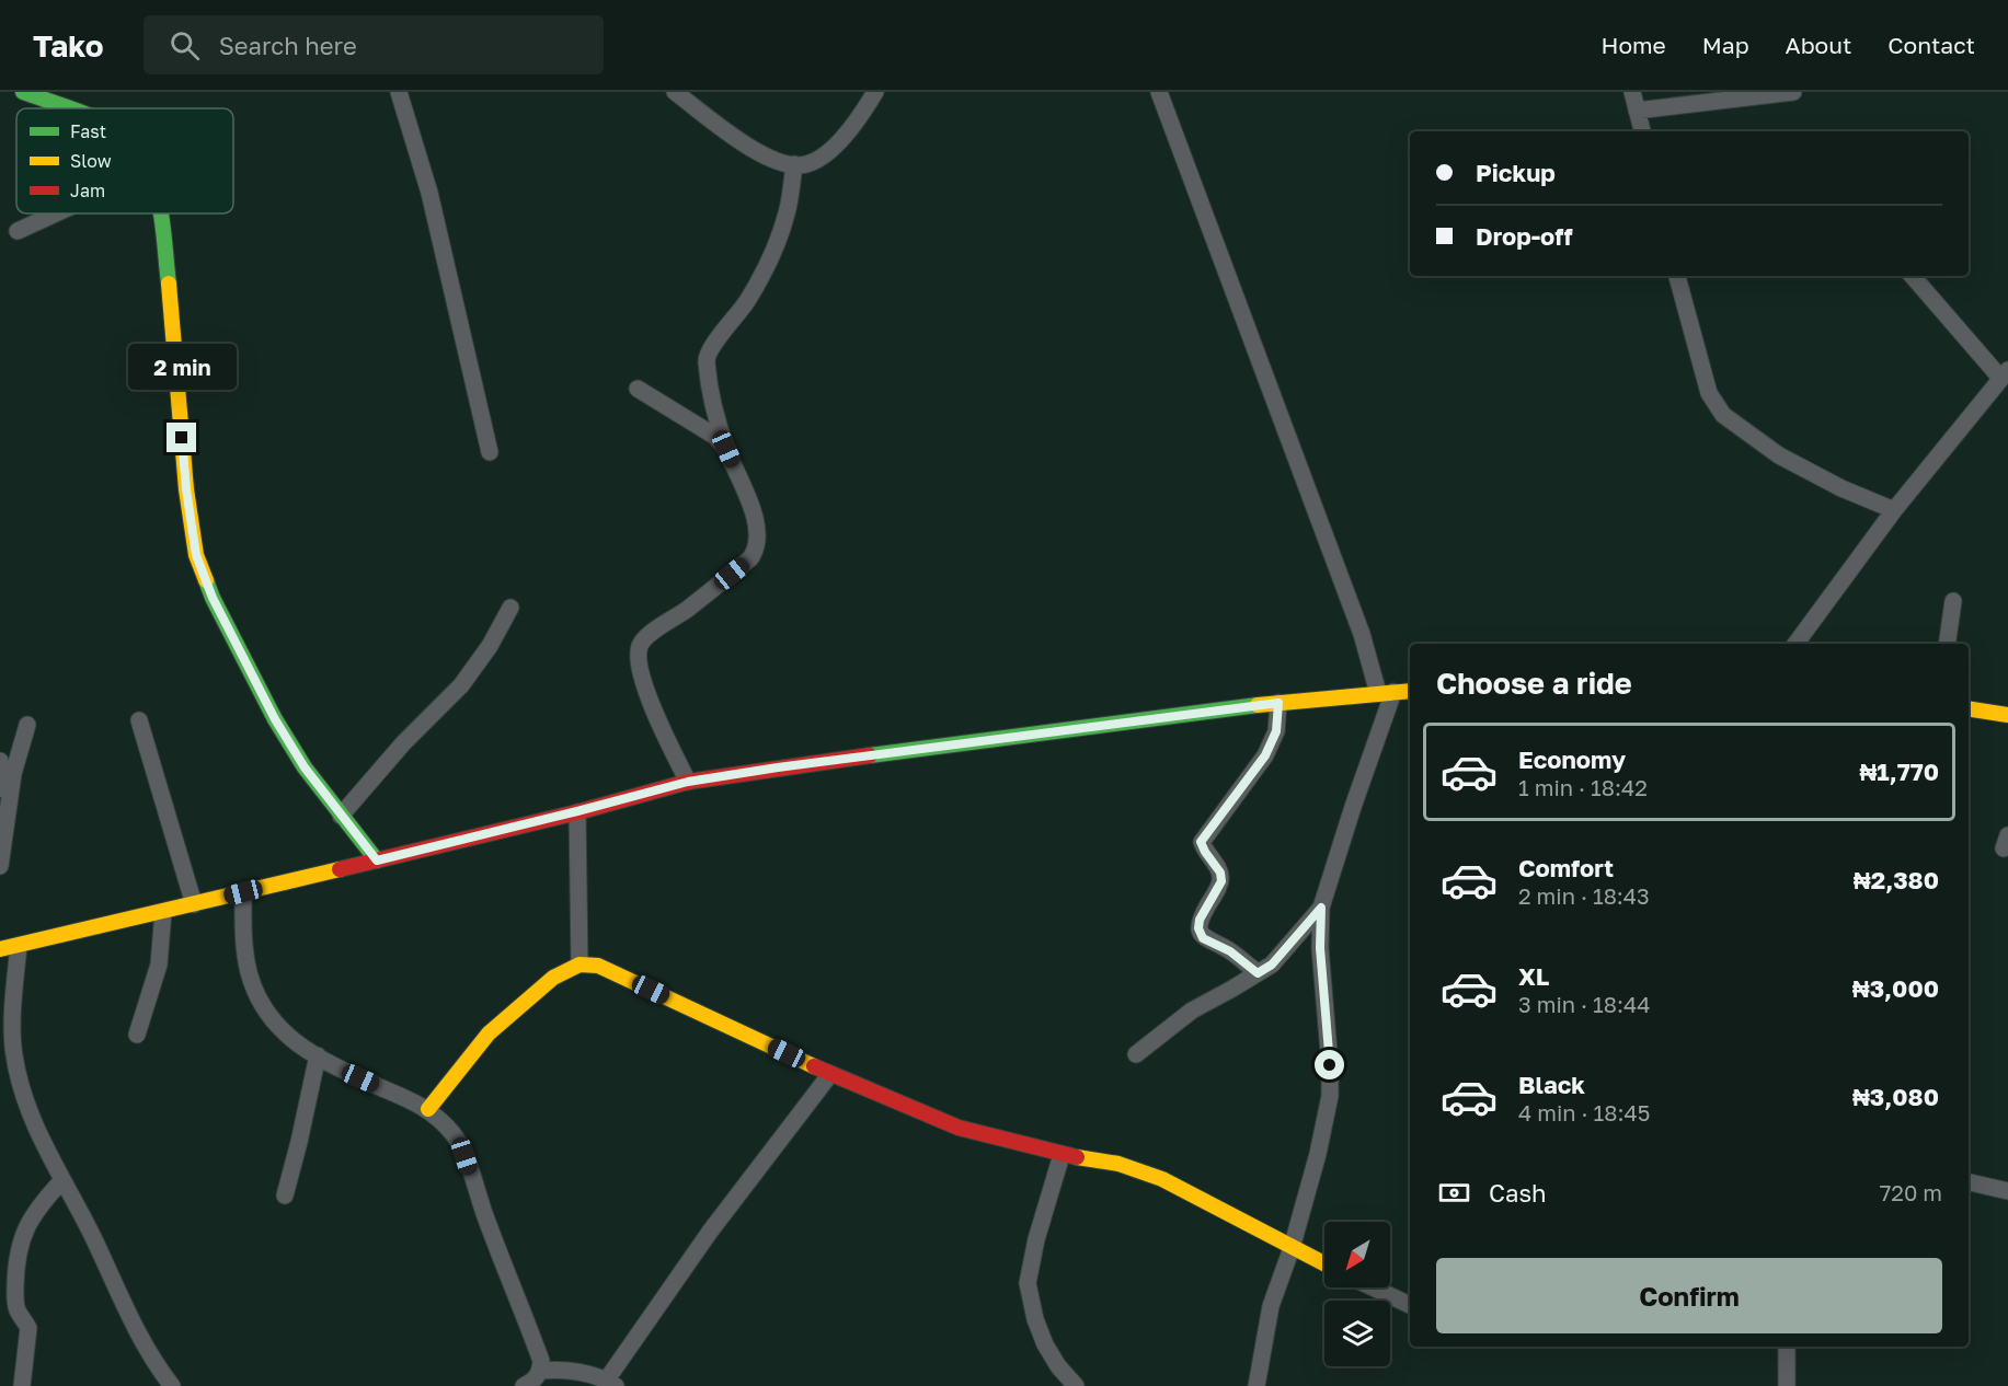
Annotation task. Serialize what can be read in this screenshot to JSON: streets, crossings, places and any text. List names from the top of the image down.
{
  "legend": ["Fast", "Slow", "Jam"],
  "north": "bottom left",
  "page": {
    "header": "Tako",
    "search": "Search here",
    "nav": [
      "Home",
      "Map",
      "About",
      "Contact"
    ],
    "banner": ["Pickup", "Drop-off"],
    "bubble": "2 min",
    "heading": "Choose a ride",
    "list": [
      {
        "name": "Economy",
        "note": "1 min · 18:42",
        "value": "₦1,770"
      },
      {
        "name": "Comfort",
        "note": "2 min · 18:43",
        "value": "₦2,380"
      },
      {
        "name": "XL",
        "note": "3 min · 18:44",
        "value": "₦3,000"
      },
      {
        "name": "Black",
        "note": "4 min · 18:45",
        "value": "₦3,080"
      }
    ],
    "pay": ["Cash", "720 m"],
    "buttons": "Confirm"
  }
}
